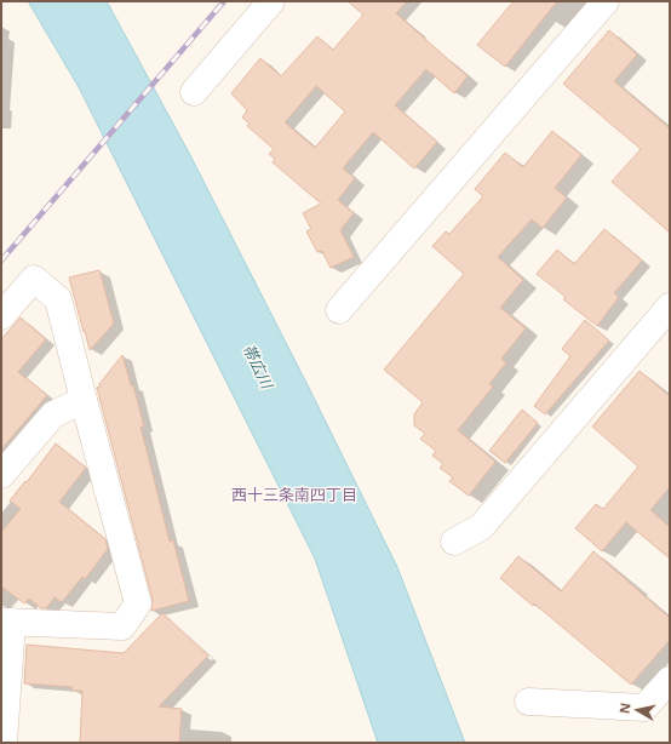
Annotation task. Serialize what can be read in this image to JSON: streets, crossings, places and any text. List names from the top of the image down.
{
  "districts": ["西十三条南四丁目"],
  "water": ["帯広川"],
  "north": "left"
}
